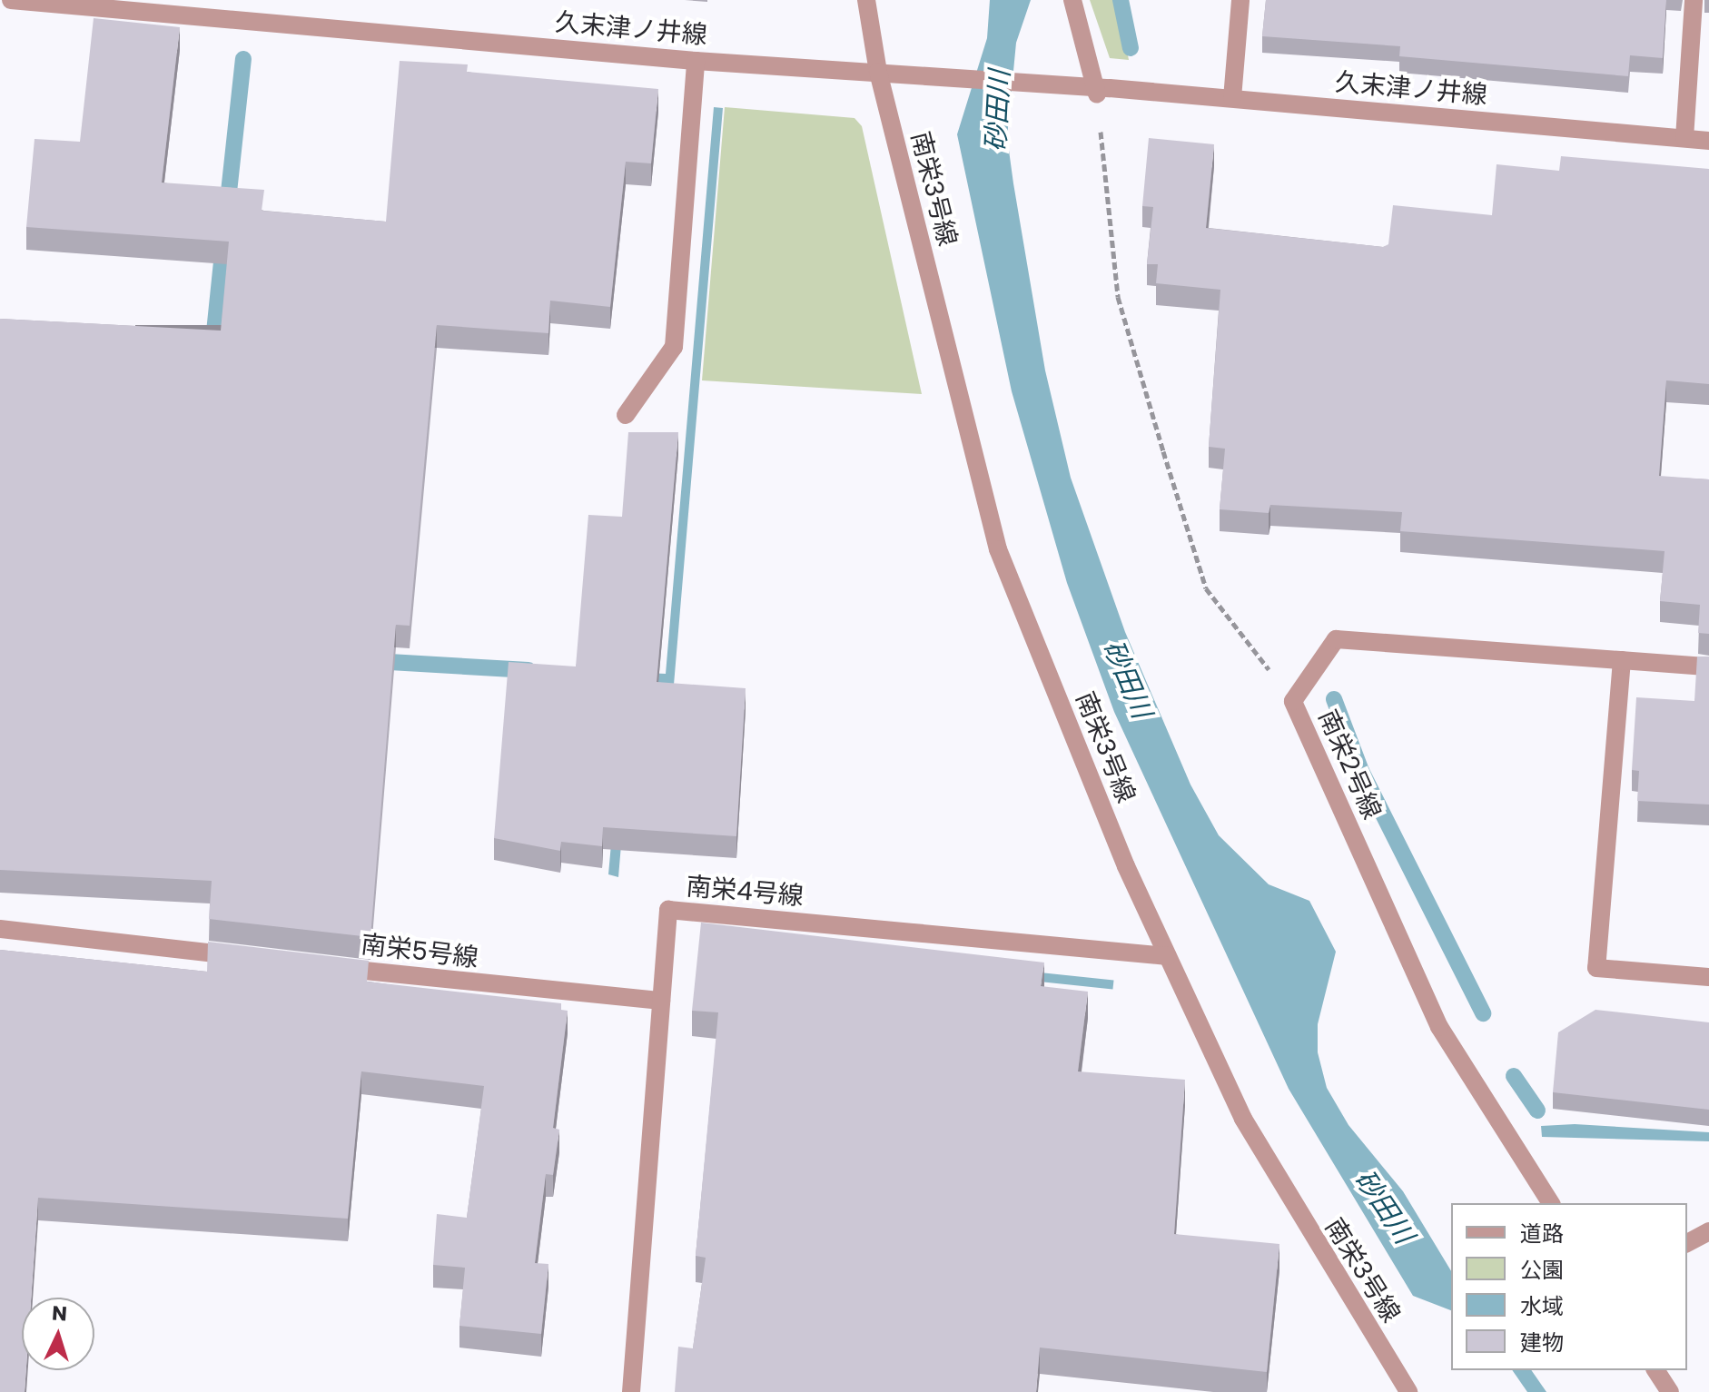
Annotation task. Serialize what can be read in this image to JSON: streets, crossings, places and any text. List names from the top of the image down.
{
  "streets": {
    "street": [
      "久末津ノ井線",
      "南栄3号線",
      "南栄2号線",
      "南栄4号線",
      "南栄5号線"
    ]
  },
  "crossings": [
    ["久末津ノ井線", "南栄3号線"],
    ["南栄3号線", "南栄4号線"],
    ["南栄4号線", "南栄5号線"]
  ],
  "water": ["砂田川"],
  "legend": [
    "道路",
    "公園",
    "水域",
    "建物"
  ],
  "north": "top"
}
